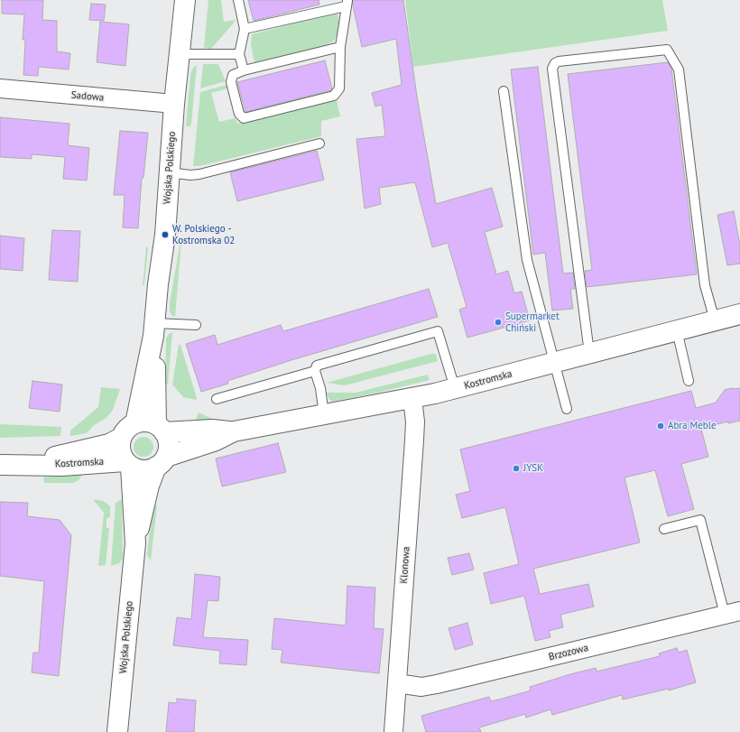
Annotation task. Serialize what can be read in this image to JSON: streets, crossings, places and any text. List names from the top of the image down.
{
  "streets": {
    "main road": ["Wojska Polskiego", "Kostromska"],
    "street": ["Sadowa", "Klonowa", "Brzozowa"]
  },
  "crossings": [
    ["Sadowa", "Wojska Polskiego"],
    ["Wojska Polskiego", "Kostromska"],
    ["Kostromska", "Klonowa"],
    ["Klonowa", "Brzozowa"]
  ],
  "places": [
    "W. Polskiego - Kostromska 02",
    "Supermarket Chiński",
    "Abra Meble",
    "JYSK"
  ]
}
